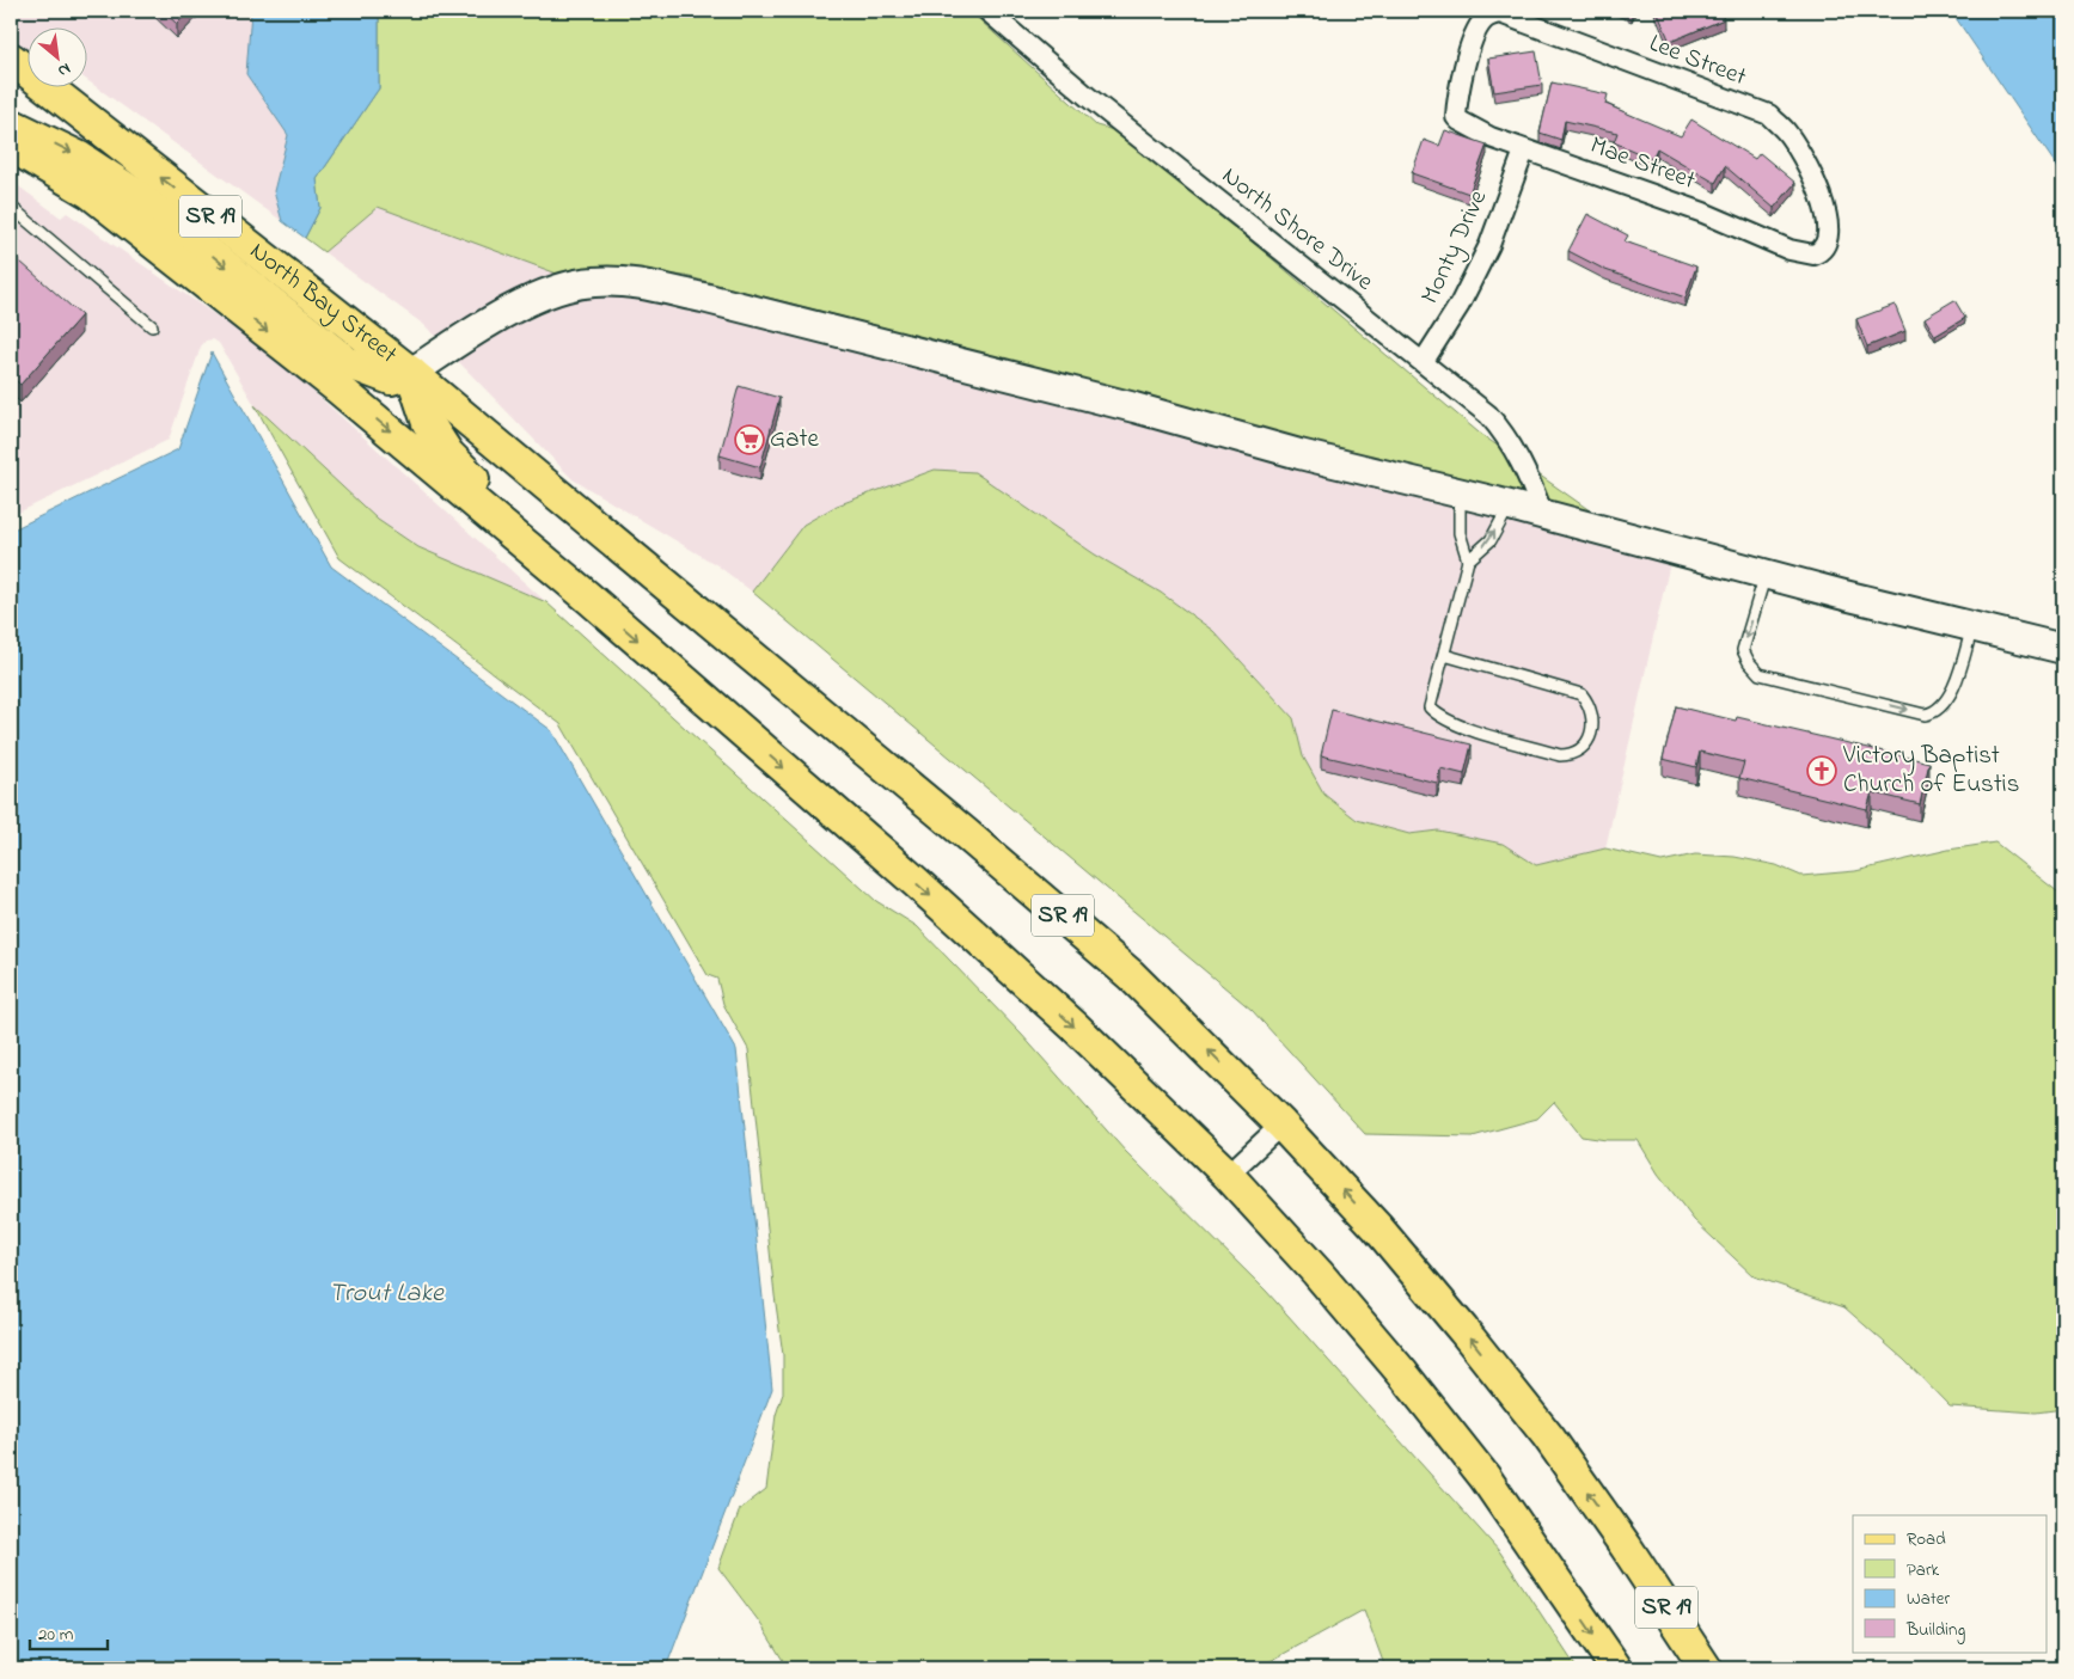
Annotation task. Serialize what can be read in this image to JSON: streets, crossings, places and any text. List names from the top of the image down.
{
  "streets": {
    "main road": ["SR 19", "North Bay Street"],
    "street": [
      "Lee Street",
      "Mae Street",
      "North Shore Drive",
      "Monty Drive"
    ]
  },
  "crossings": [
    ["Lee Street", "Mae Street"],
    ["Mae Street", "Monty Drive"],
    ["SR 19", "North Bay Street"],
    ["North Shore Drive", "Monty Drive"]
  ],
  "water": ["Trout Lake"],
  "places": {
    "supermarket": ["Gate"],
    "church": ["Victory Baptist Church of Eustis"]
  },
  "legend": [
    "Road",
    "Park",
    "Water",
    "Building"
  ],
  "scale_bar": "20 m",
  "north": "bottom right"
}
